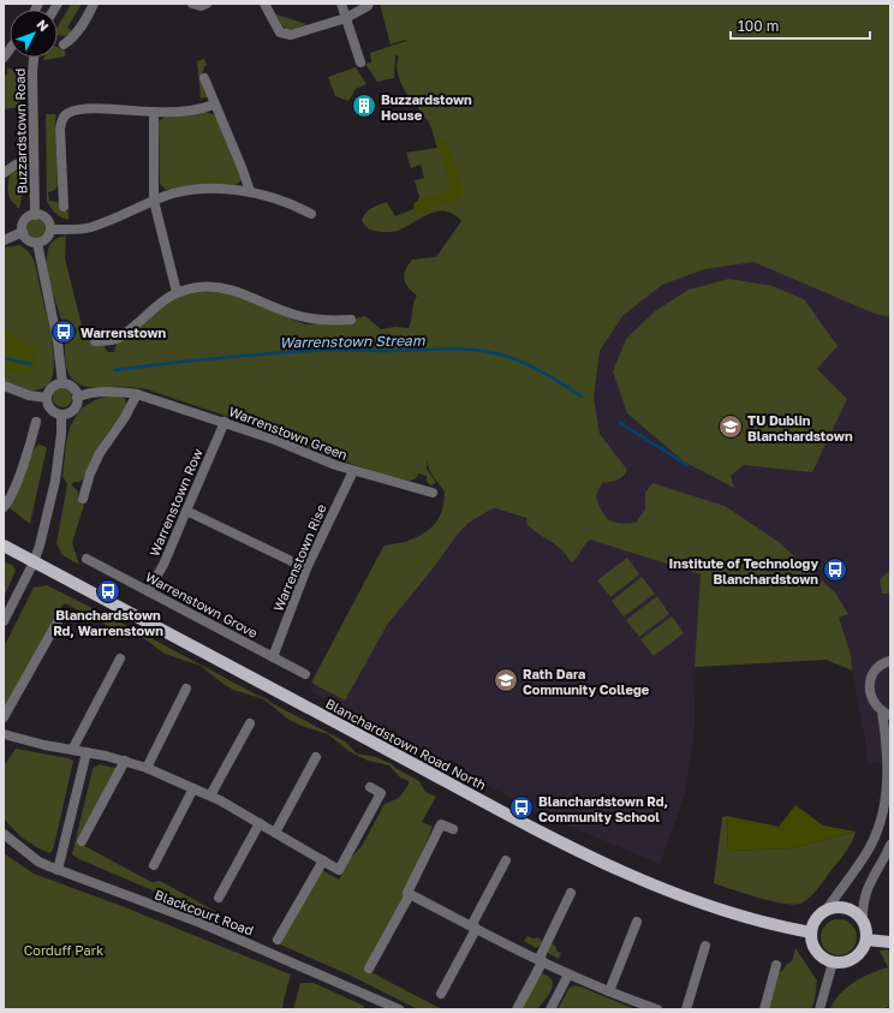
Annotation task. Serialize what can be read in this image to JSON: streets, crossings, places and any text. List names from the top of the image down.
{
  "streets": {
    "main road": ["Blanchardstown Road North"],
    "street": [
      "Buzzardstown Road",
      "Warrenstown Green",
      "Warrenstown Row",
      "Warrenstown Rise",
      "Warrenstown Grove",
      "Blackcourt Road"
    ]
  },
  "crossings": [
    ["Warrenstown Green", "Warrenstown Row"],
    ["Warrenstown Green", "Warrenstown Rise"],
    ["Warrenstown Row", "Warrenstown Grove"],
    ["Warrenstown Rise", "Warrenstown Grove"]
  ],
  "water": ["Warrenstown Stream"],
  "parks": ["Corduff Park"],
  "places": {
    "building": ["Buzzardstown House"],
    "bus stop": [
      "Warrenstown",
      "Institute of Technology Blanchardstown",
      "Blanchardstown Rd, Warrenstown",
      "Blanchardstown Rd, Community School"
    ],
    "school or university": ["TU Dublin Blanchardstown", "Rath Dara Community College"]
  },
  "scale_bar": "100 m",
  "north": "top right"
}
